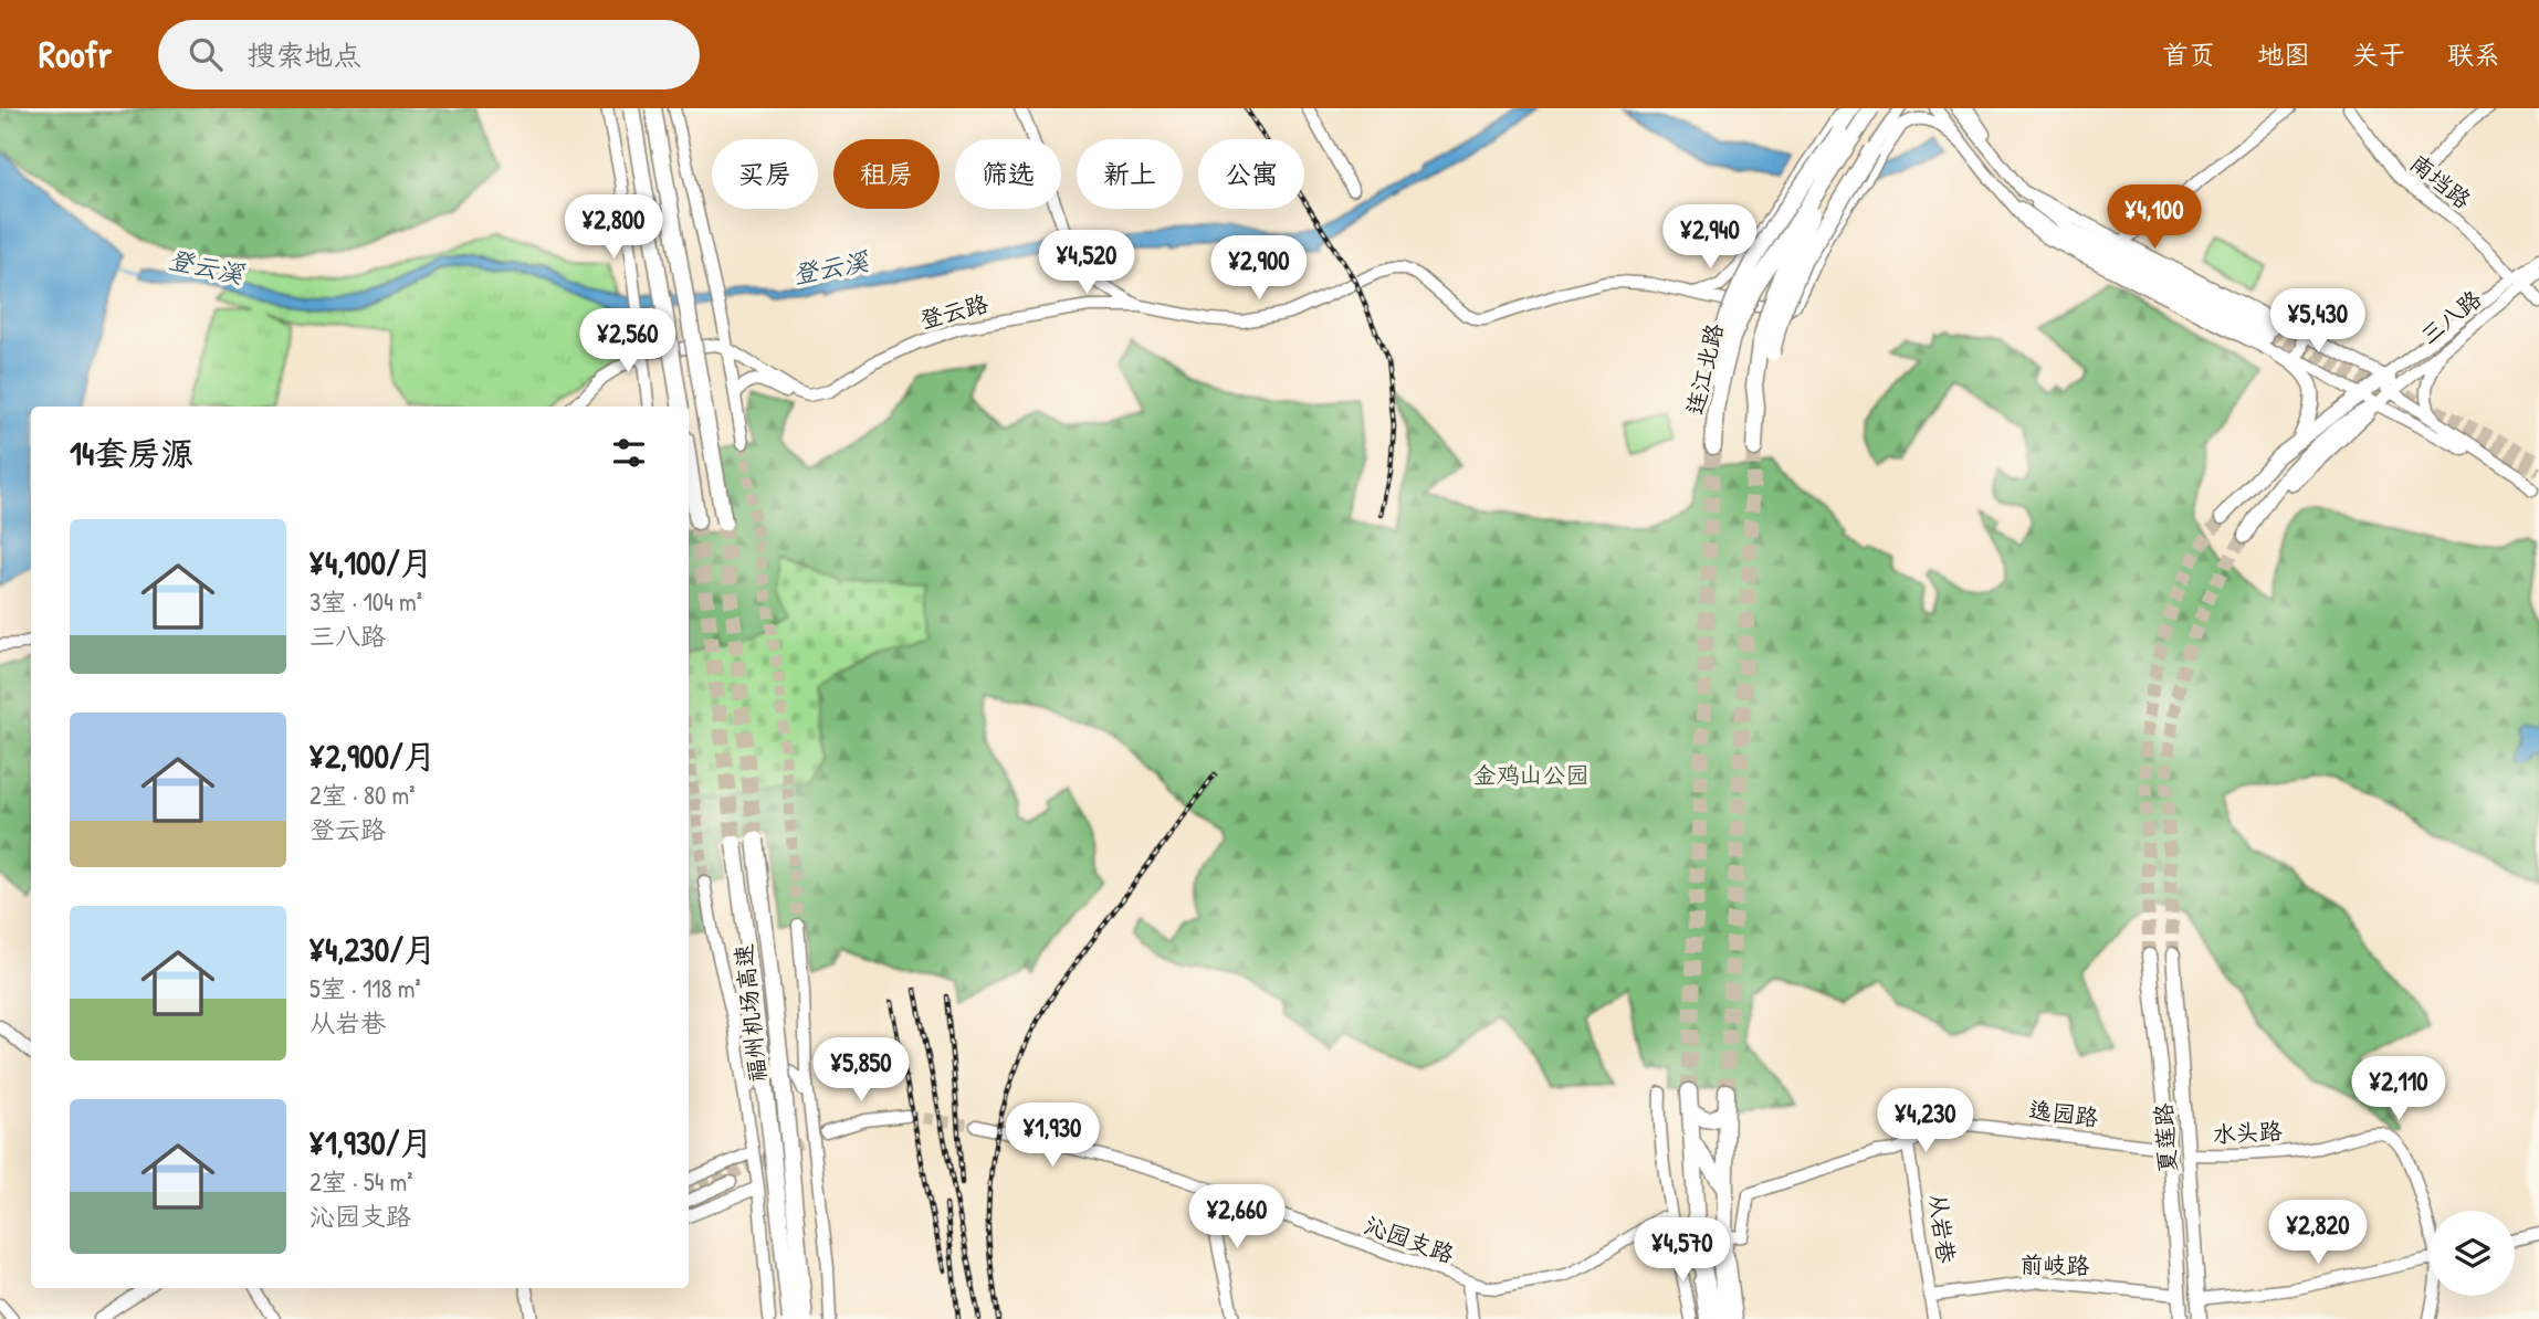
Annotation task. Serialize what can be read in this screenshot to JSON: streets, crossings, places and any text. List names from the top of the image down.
{
  "streets": {
    "highway": ["连江北路", "福州机场高速"],
    "main road": ["夏莲路"],
    "street": [
      "南垱路",
      "登云路",
      "三八路",
      "逸园路",
      "水头路",
      "从岩巷",
      "沁园支路",
      "前岐路"
    ]
  },
  "crossings": [
    ["南垱路", "三八路"],
    ["逸园路", "夏莲路"],
    ["逸园路", "从岩巷"],
    ["水头路", "夏莲路"],
    ["夏莲路", "前岐路"],
    ["从岩巷", "前岐路"]
  ],
  "water": ["登云溪"],
  "parks": ["金鸡山公园"],
  "page": {
    "header": "Roofr",
    "search": "搜索地点",
    "nav": [
      "首页",
      "地图",
      "关于",
      "联系"
    ],
    "chip": [
      "买房",
      "租房",
      "筛选",
      "新上",
      "公寓"
    ],
    "price": [
      "¥4,100",
      "¥2,800",
      "¥2,940",
      "¥4,520",
      "¥2,900",
      "¥5,430",
      "¥2,560",
      "¥5,850",
      "¥2,110",
      "¥4,230",
      "¥1,930",
      "¥2,660",
      "¥2,820",
      "¥4,570"
    ],
    "heading": "14套房源",
    "list": [
      {
        "name": "¥4,100/月",
        "note": "3室 · 104 m² · 三八路"
      },
      {
        "name": "¥2,900/月",
        "note": "2室 · 80 m² · 登云路"
      },
      {
        "name": "¥4,230/月",
        "note": "5室 · 118 m² · 从岩巷"
      },
      {
        "name": "¥1,930/月",
        "note": "2室 · 54 m² · 沁园支路"
      }
    ]
  }
}
